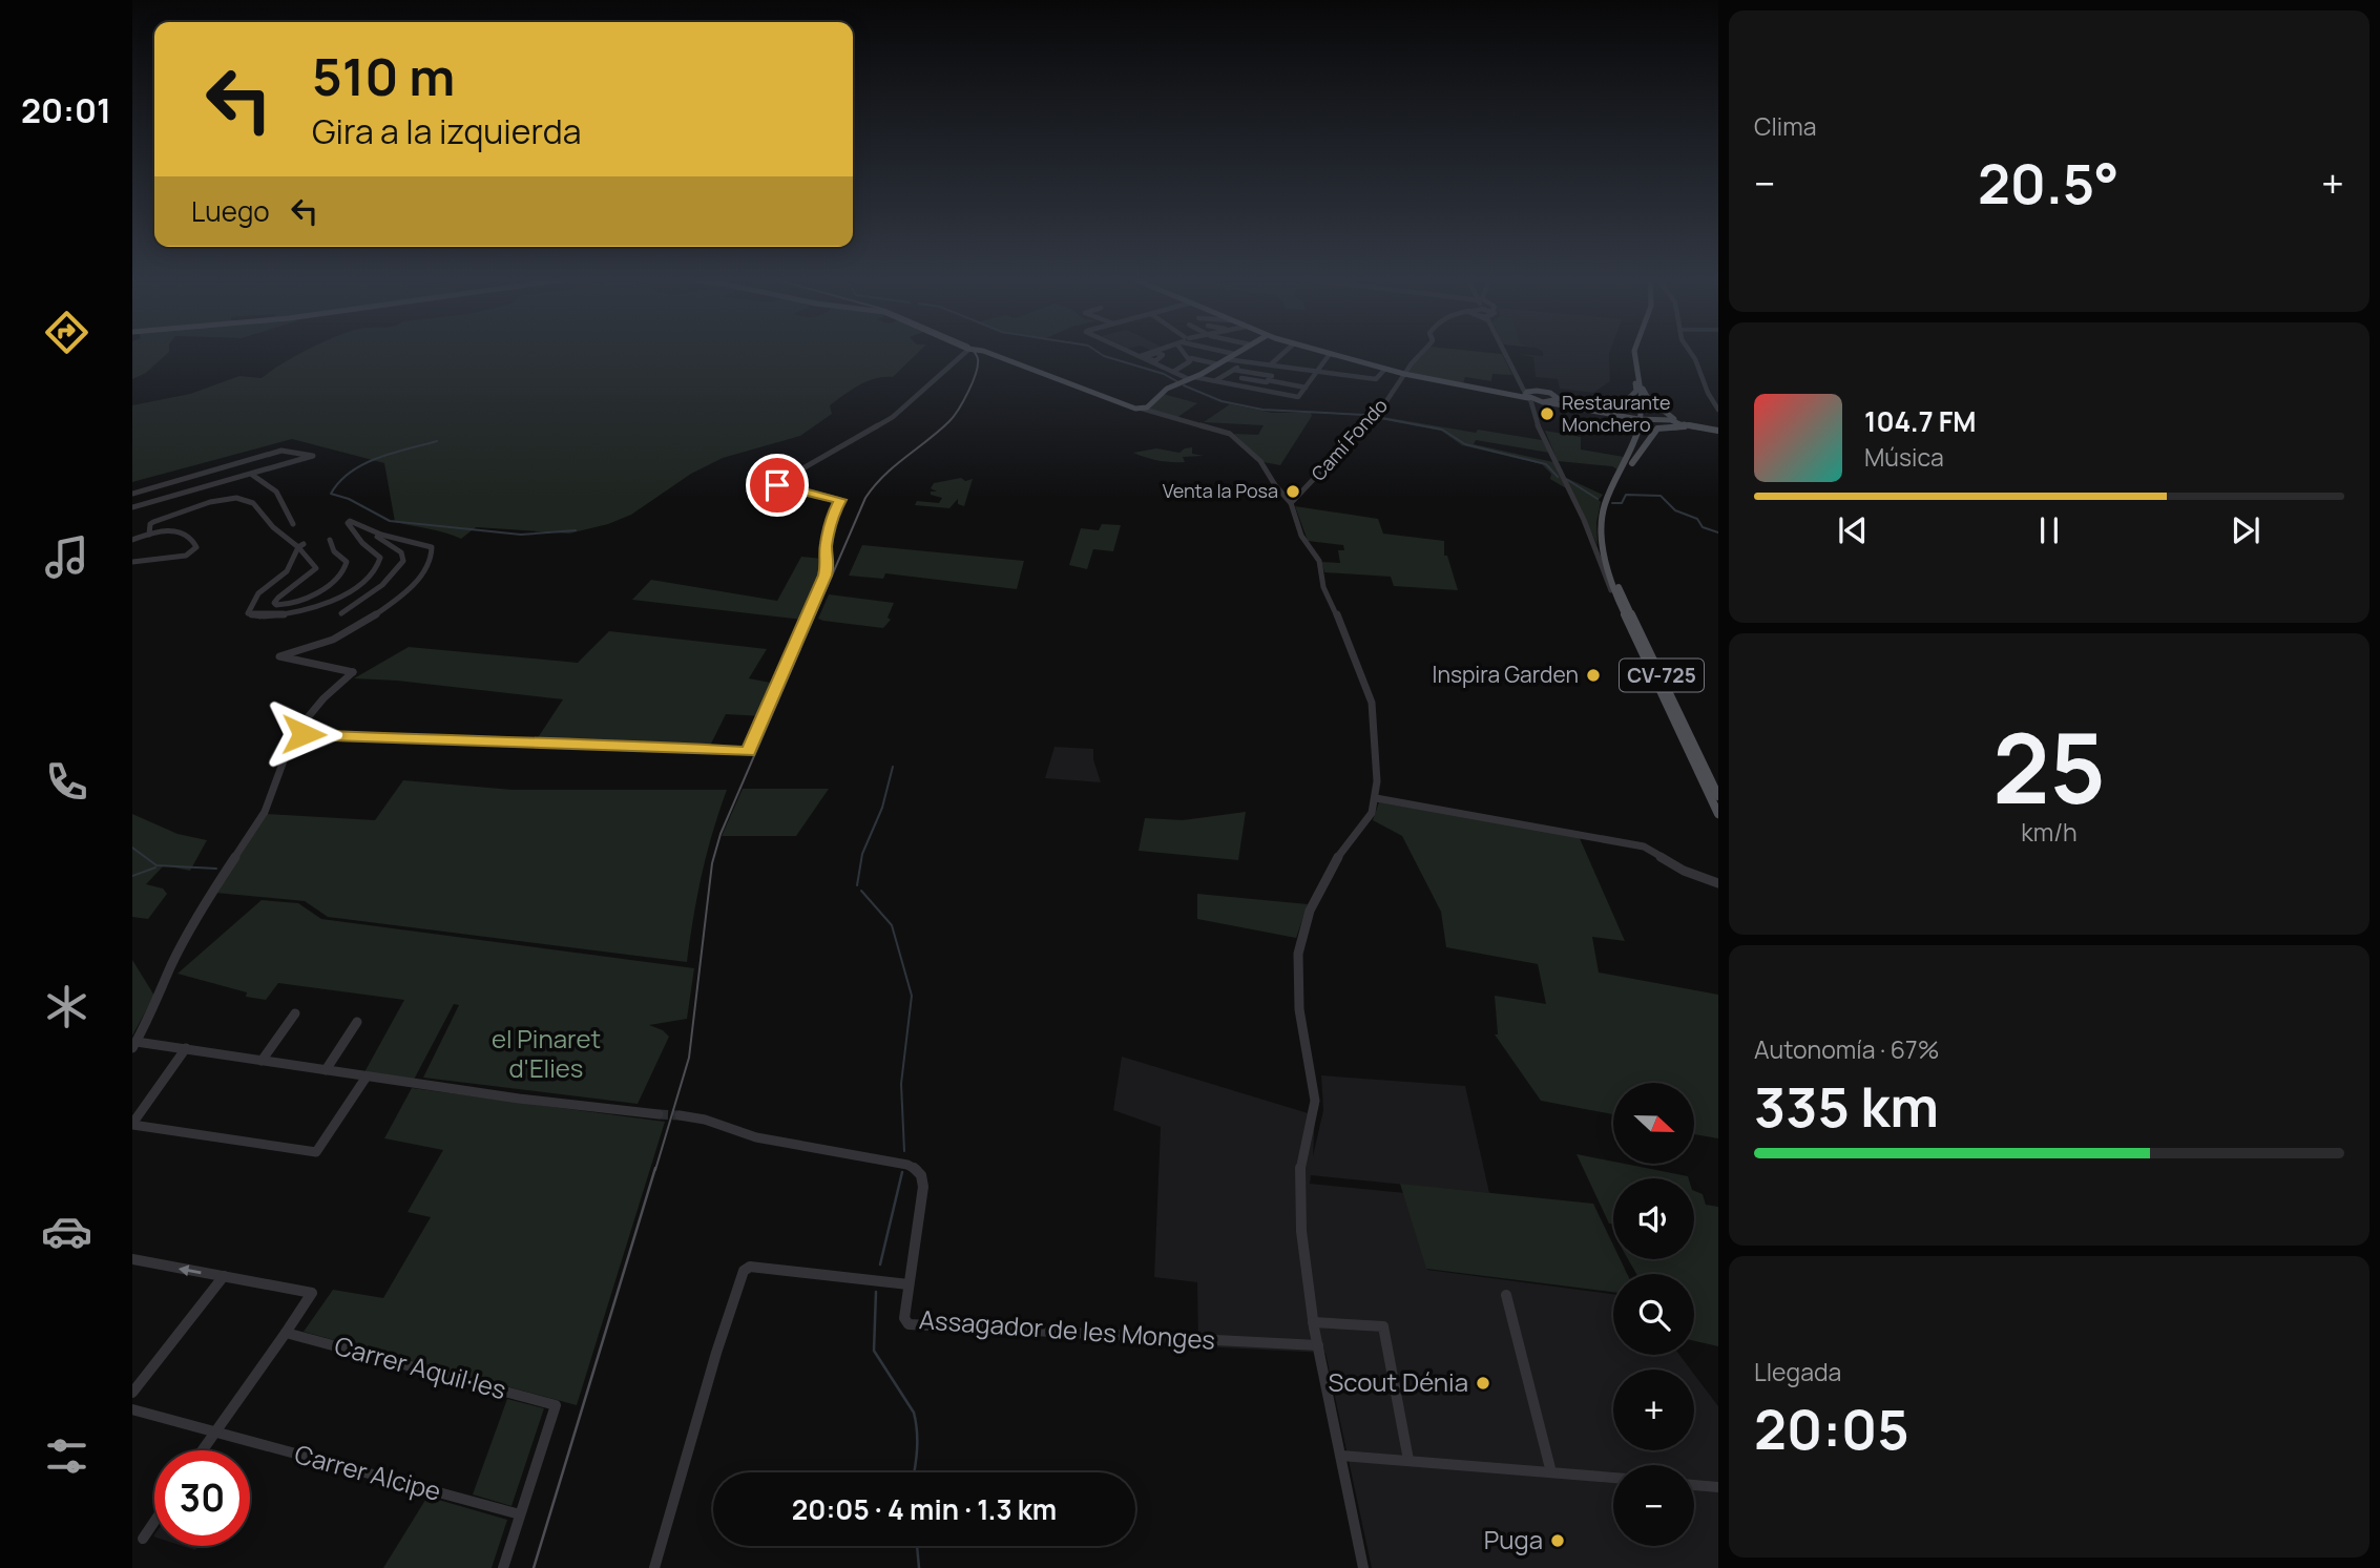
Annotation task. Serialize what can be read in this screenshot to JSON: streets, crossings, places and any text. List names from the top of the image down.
{
  "streets": {
    "main road": ["CV-725"],
    "street": [
      "Camí Fondo",
      "Assagador de les Monges",
      "Carrer Aquil·les",
      "Carrer Alcipe"
    ]
  },
  "crossings": [
    ["Carrer Aquil·les", "Carrer Alcipe"]
  ],
  "parks": ["el Pinaret d'Elies"],
  "places": [
    "Restaurante Monchero",
    "Venta la Posa",
    "Inspira Garden",
    "Scout Dénia",
    "Puga"
  ],
  "north": "right",
  "page": {
    "tabs": "20:01",
    "tile": [
      "Clima",
      ["25", "km/h"],
      ["Autonomía · 67%", "335 km"],
      ["Llegada", "20:05"]
    ],
    "turn": ["510 m", "Gira a la izquierda"],
    "heat": ["−", "20.5°", "+"],
    "then": "Luego",
    "song": ["104.7 FM", "Música"],
    "map_buttons": ["+", "−"],
    "limit": "30",
    "trip": "20:05 · 4 min · 1.3 km"
  }
}
